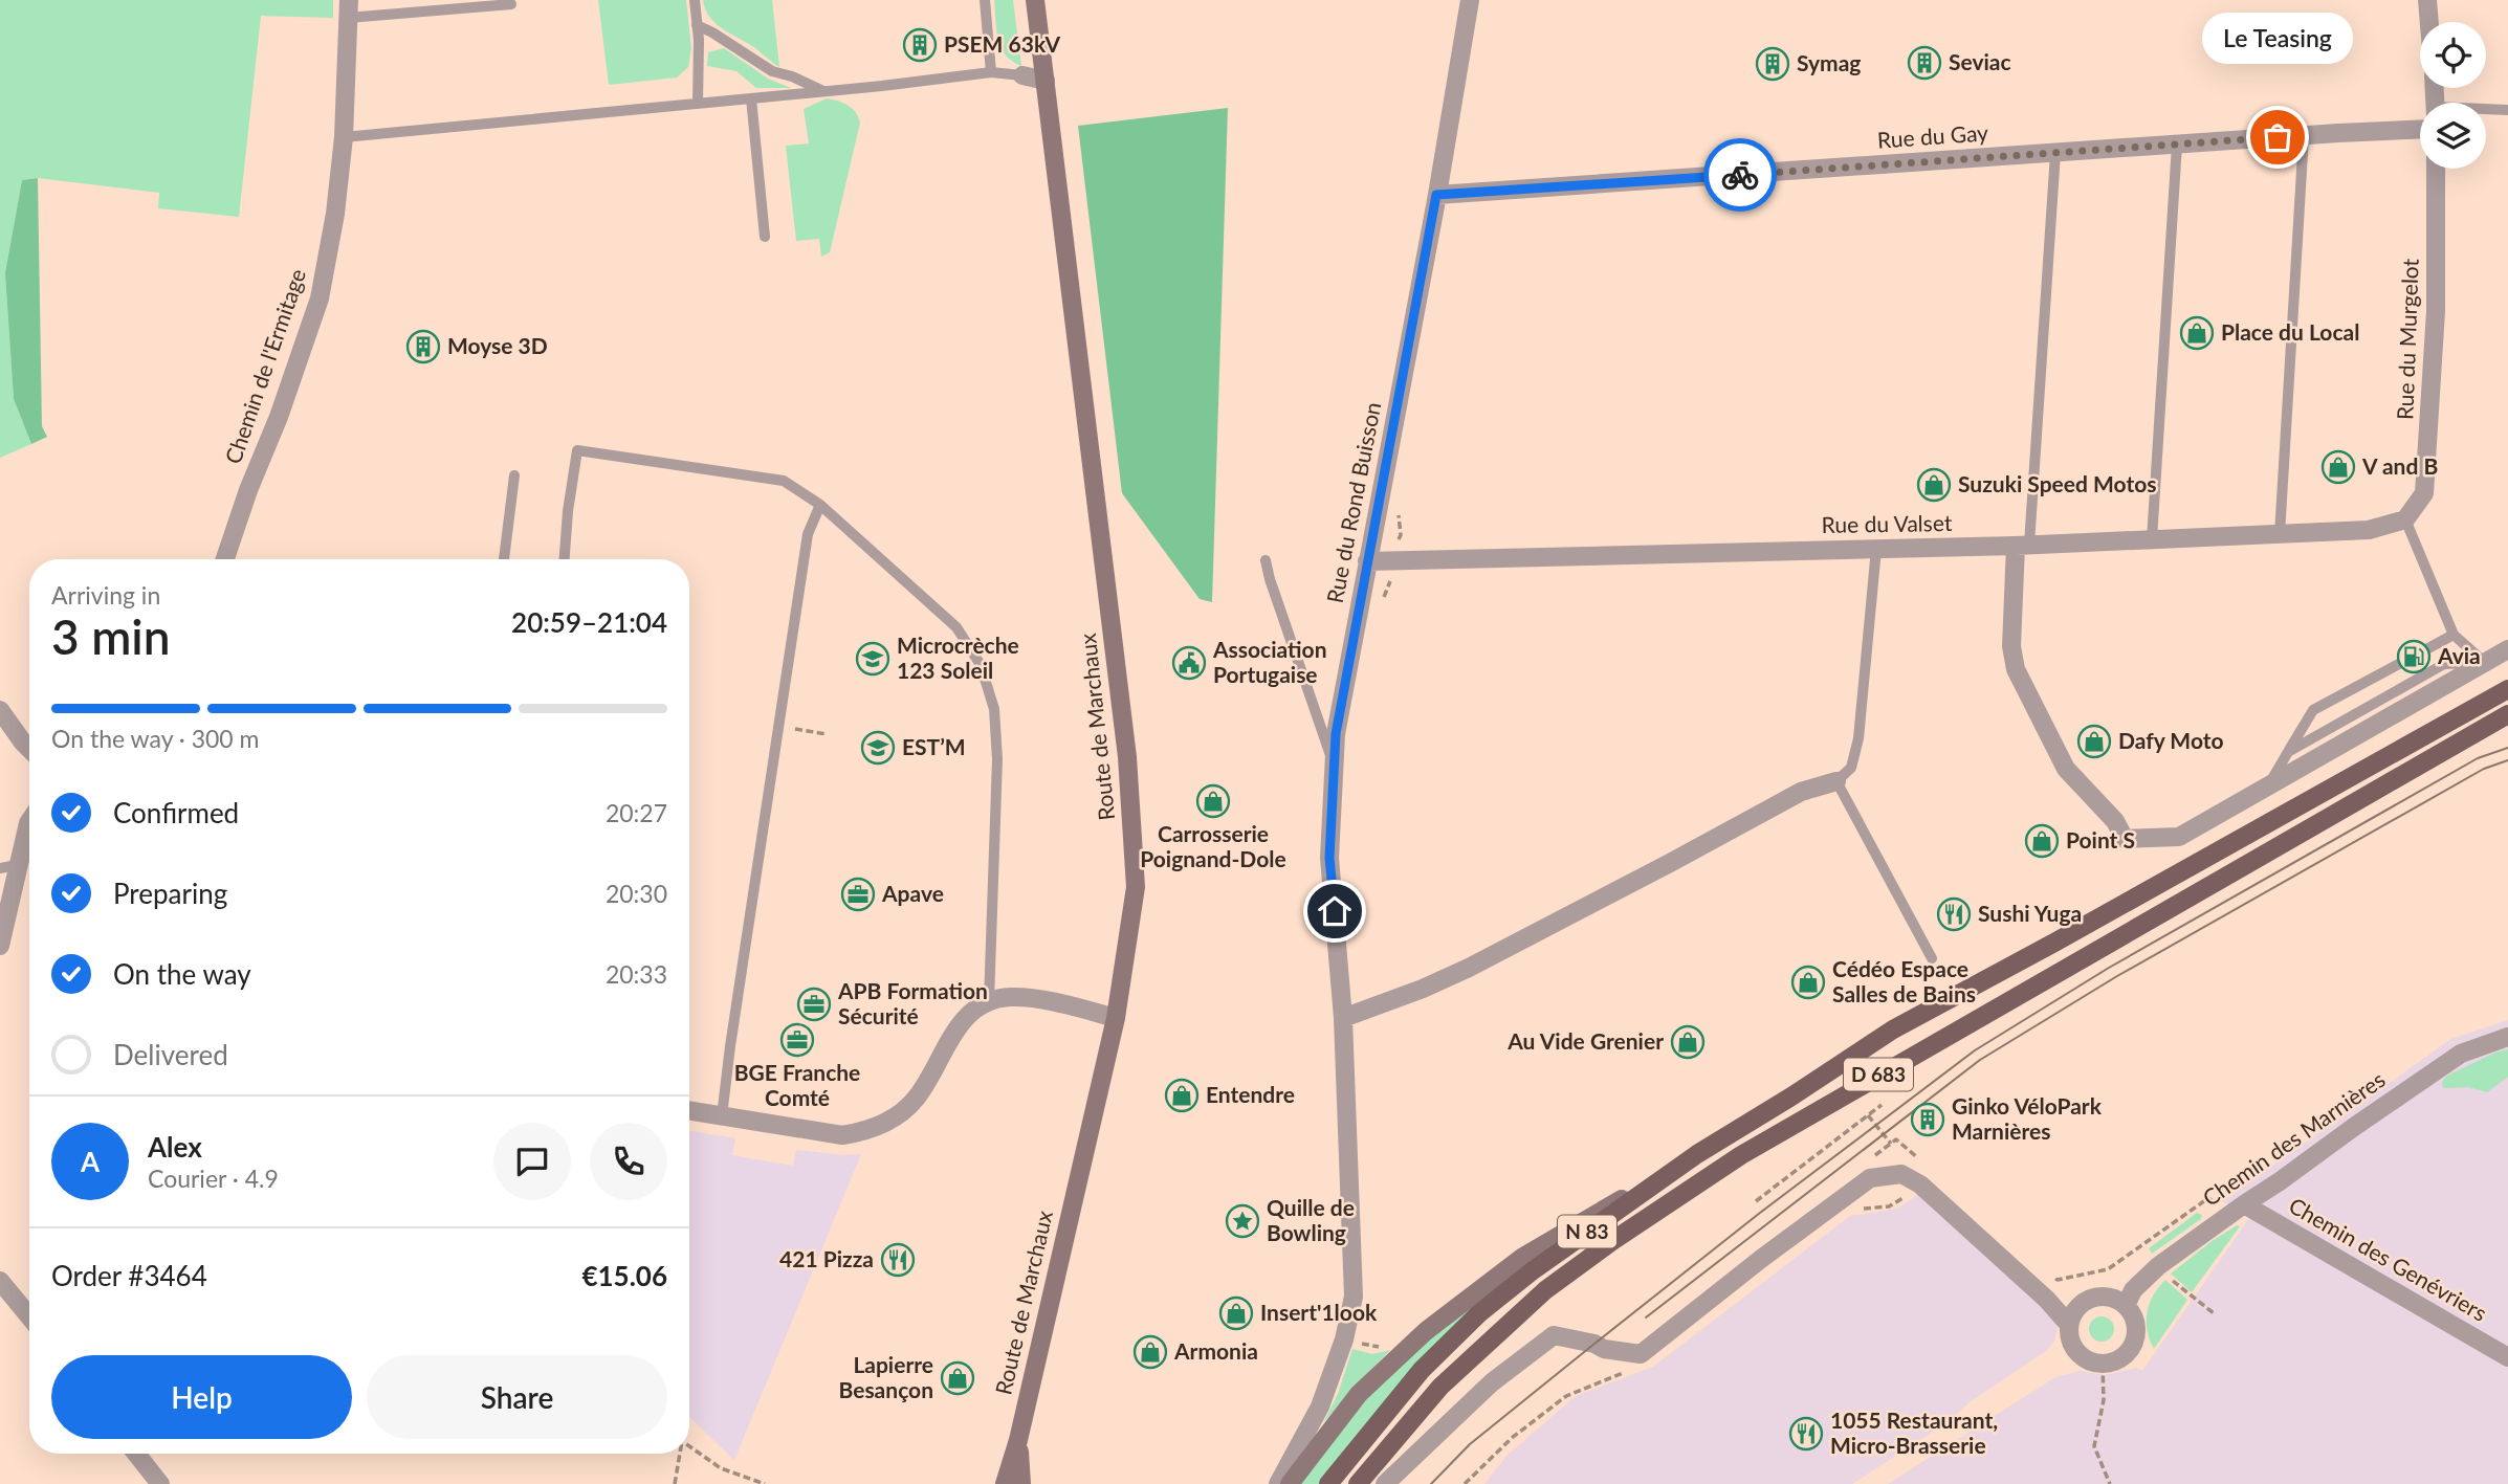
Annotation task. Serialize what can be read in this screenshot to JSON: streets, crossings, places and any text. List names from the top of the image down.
{
  "streets": {
    "main road": ["Route de Marchaux", "D 683", "N 83"],
    "street": [
      "Rue du Gay",
      "Rue du Murgelot",
      "Chemin de l'Ermitage",
      "Rue du Rond Buisson",
      "Rue du Valset",
      "Chemin des Marnières",
      "Chemin des Genévriers"
    ]
  },
  "crossings": [
    ["Rue du Gay", "Rue du Rond Buisson"],
    ["Rue du Murgelot", "Rue du Valset"],
    ["Rue du Rond Buisson", "Rue du Valset"],
    ["D 683", "N 83"],
    ["Chemin des Marnières", "Chemin des Genévriers"]
  ],
  "places": {
    "building": [
      "PSEM 63kV",
      "Seviac",
      "Symag",
      "Moyse 3D",
      "Ginko VéloPark Marnières"
    ],
    "other": ["Le Teasing"],
    "shop": [
      "Place du Local",
      "V and B",
      "Suzuki Speed Motos",
      "Dafy Moto",
      "Carrosserie Poignand-Dole",
      "Point S",
      "Cédéo Espace Salles de Bains",
      "Au Vide Grenier",
      "Entendre",
      "Insert'1look",
      "Armonia",
      "Lapierre Besançon"
    ],
    "fuel station": ["Avia"],
    "school or university": ["Microcrèche 123 Soleil", "EST’M"],
    "public building": ["Association Portugaise"],
    "office": ["Apave", "APB Formation Sécurité", "BGE Franche Comté"],
    "restaurant": ["Sushi Yuga", "421 Pizza", "1055 Restaurant, Micro-Brasserie"],
    "place": ["Quille de Bowling"]
  },
  "page": {
    "bubble": "Le Teasing",
    "heading": ["3 min", "Arriving in", "20:59–21:04"],
    "panel": [
      "Alex",
      "Courier · 4.9",
      "Order #3464",
      "€15.06"
    ],
    "bar": "On the way · 300 m",
    "list": [
      ["Confirmed", "20:27"],
      ["Preparing", "20:30"],
      ["On the way", "20:33"],
      "Delivered"
    ],
    "round": "A",
    "buttons": ["Help", "Share"]
  }
}
